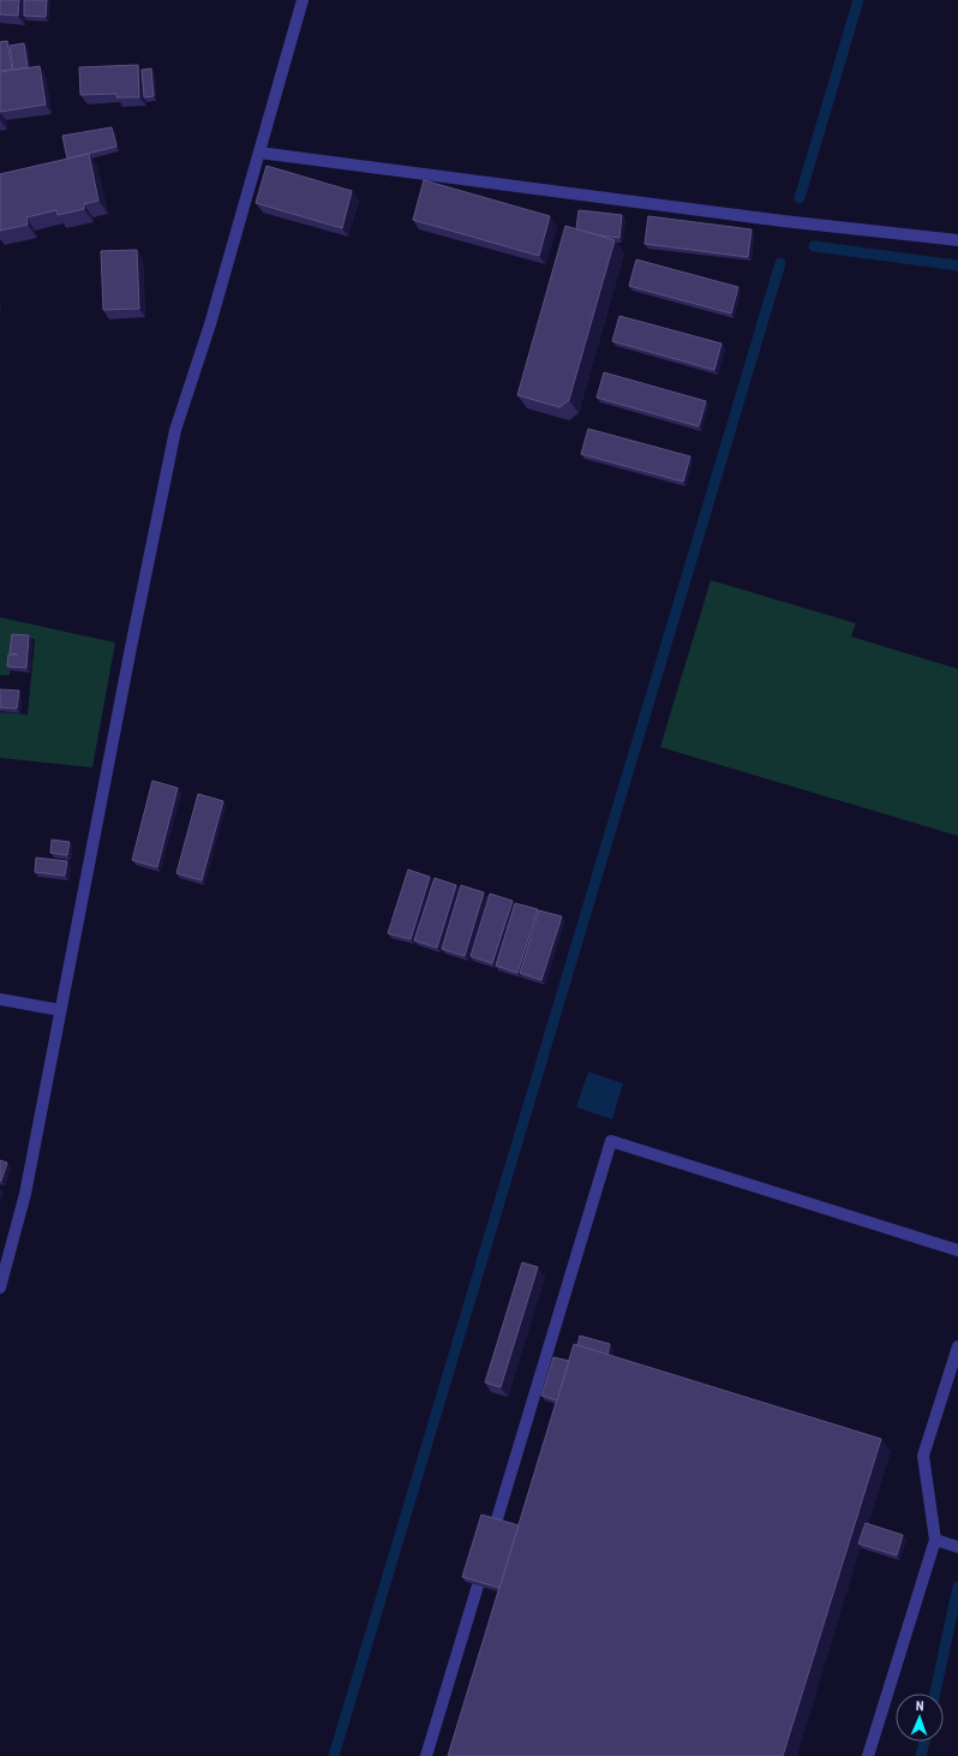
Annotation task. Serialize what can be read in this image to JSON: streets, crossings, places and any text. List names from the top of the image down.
{
  "north": "top"
}
